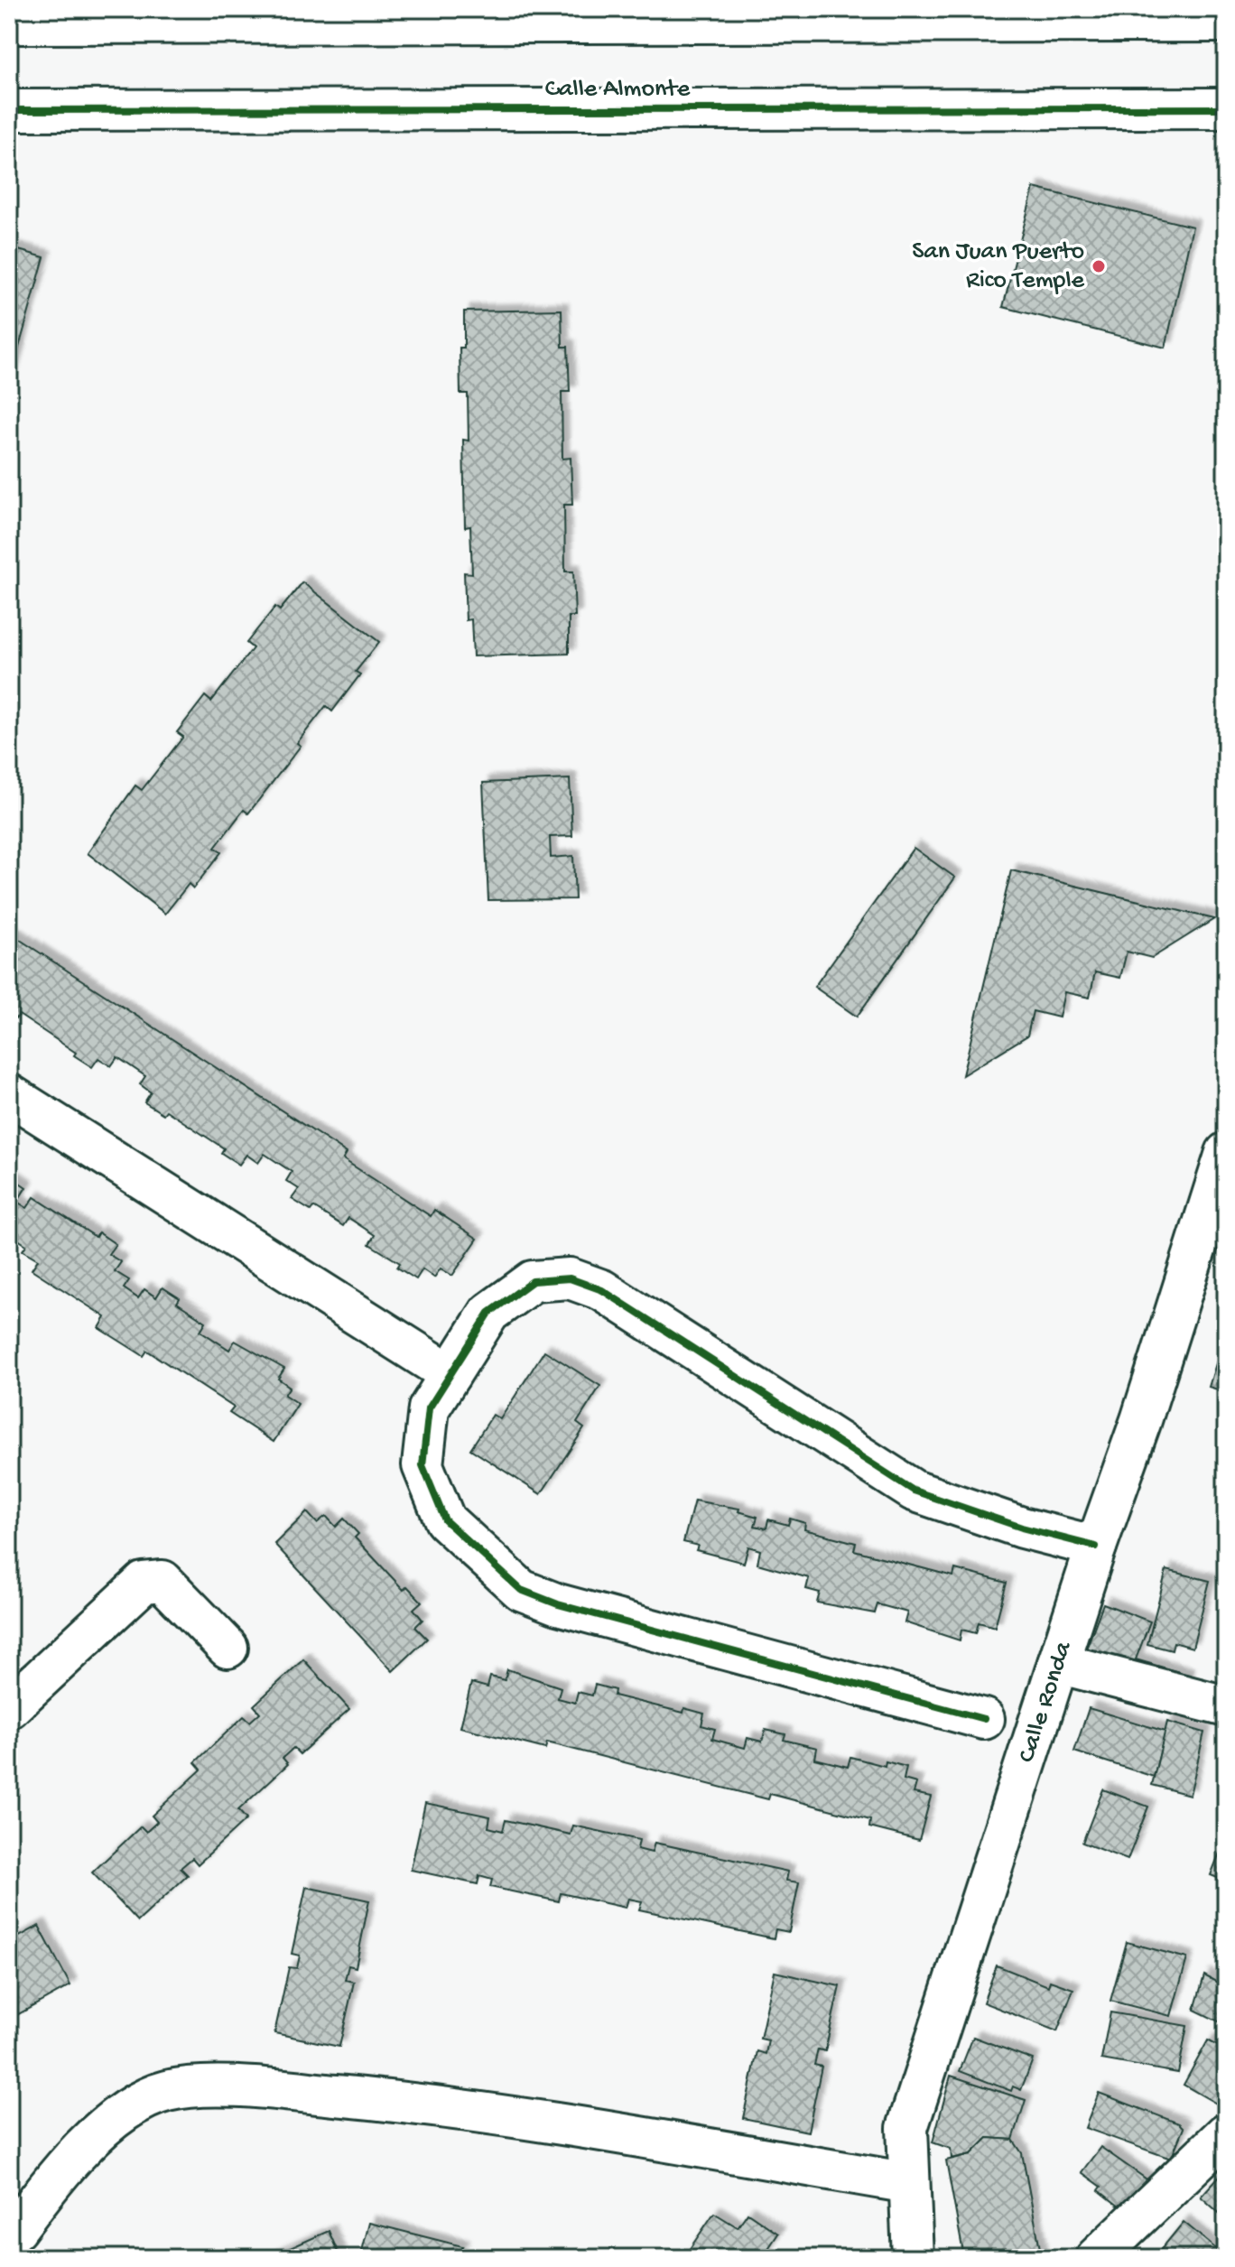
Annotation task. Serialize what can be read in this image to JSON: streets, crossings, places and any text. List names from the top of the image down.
{
  "streets": {
    "main road": ["Calle Almonte", "Calle Ronda"]
  },
  "places": ["San Juan Puerto Rico Temple"]
}
